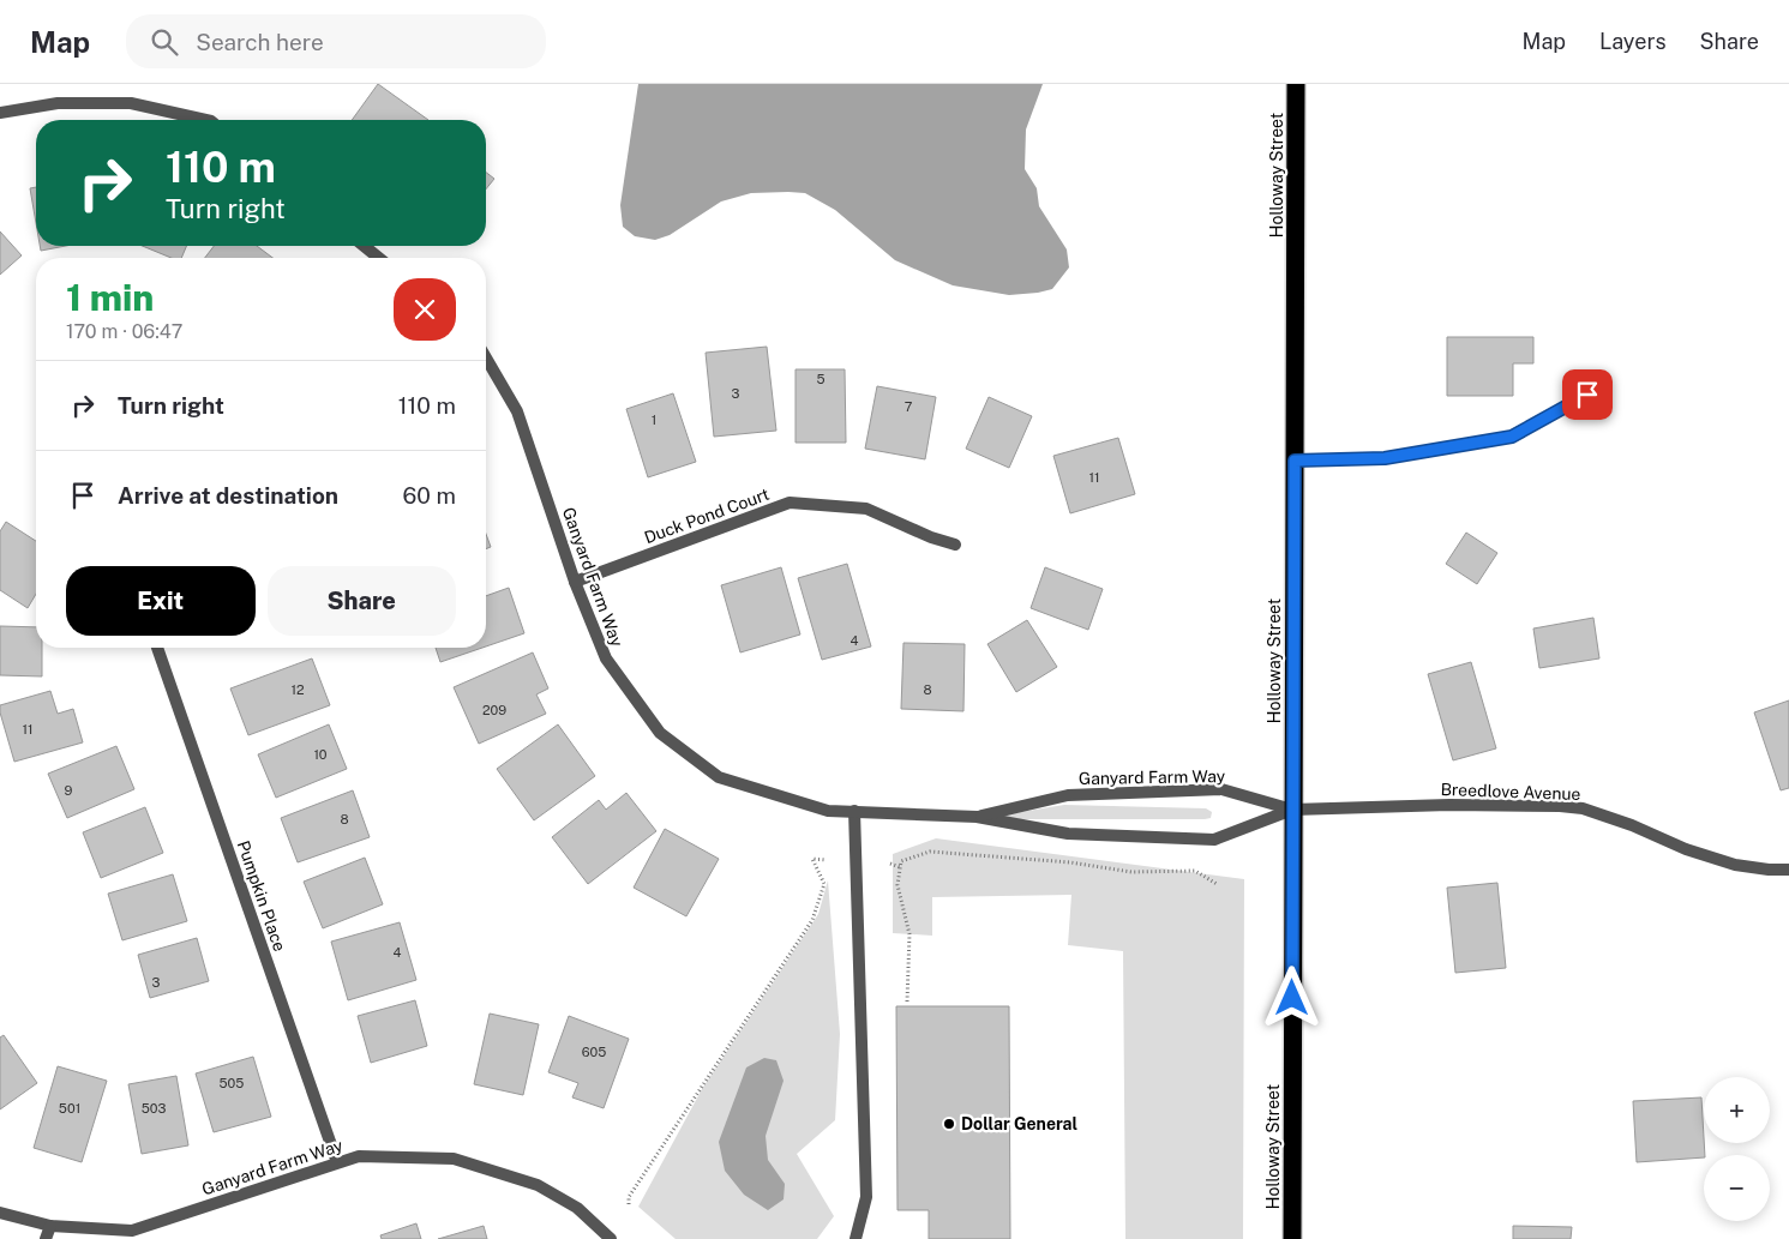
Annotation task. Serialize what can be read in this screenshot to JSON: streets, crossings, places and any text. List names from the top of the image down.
{
  "streets": {
    "highway": ["Holloway Street"],
    "street": [
      "Duck Pond Court",
      "Ganyard Farm Way",
      "Breedlove Avenue",
      "Pumpkin Place"
    ]
  },
  "crossings": [
    ["Holloway Street", "Ganyard Farm Way"],
    ["Holloway Street", "Breedlove Avenue"],
    ["Duck Pond Court", "Ganyard Farm Way"],
    ["Ganyard Farm Way", "Breedlove Avenue"],
    ["Ganyard Farm Way", "Pumpkin Place"]
  ],
  "places": ["Dollar General"],
  "house_numbers": [
    "5",
    "3",
    "7",
    "1",
    "11",
    "4",
    "12",
    "8",
    "209",
    "11",
    "10",
    "9",
    "8",
    "4",
    "3",
    "605",
    "505",
    "501",
    "503"
  ],
  "page": {
    "header": "Map",
    "search": "Search here",
    "nav": ["Map", "Layers", "Share"],
    "turn": ["110 m", "Turn right"],
    "heading": ["1 min", "170 m · 06:47"],
    "list": [
      {
        "name": "Turn right",
        "value": "110 m"
      },
      {
        "name": "Arrive at destination",
        "value": "60 m"
      }
    ],
    "buttons": ["Exit", "Share"],
    "map_buttons": ["+", "−"]
  }
}
